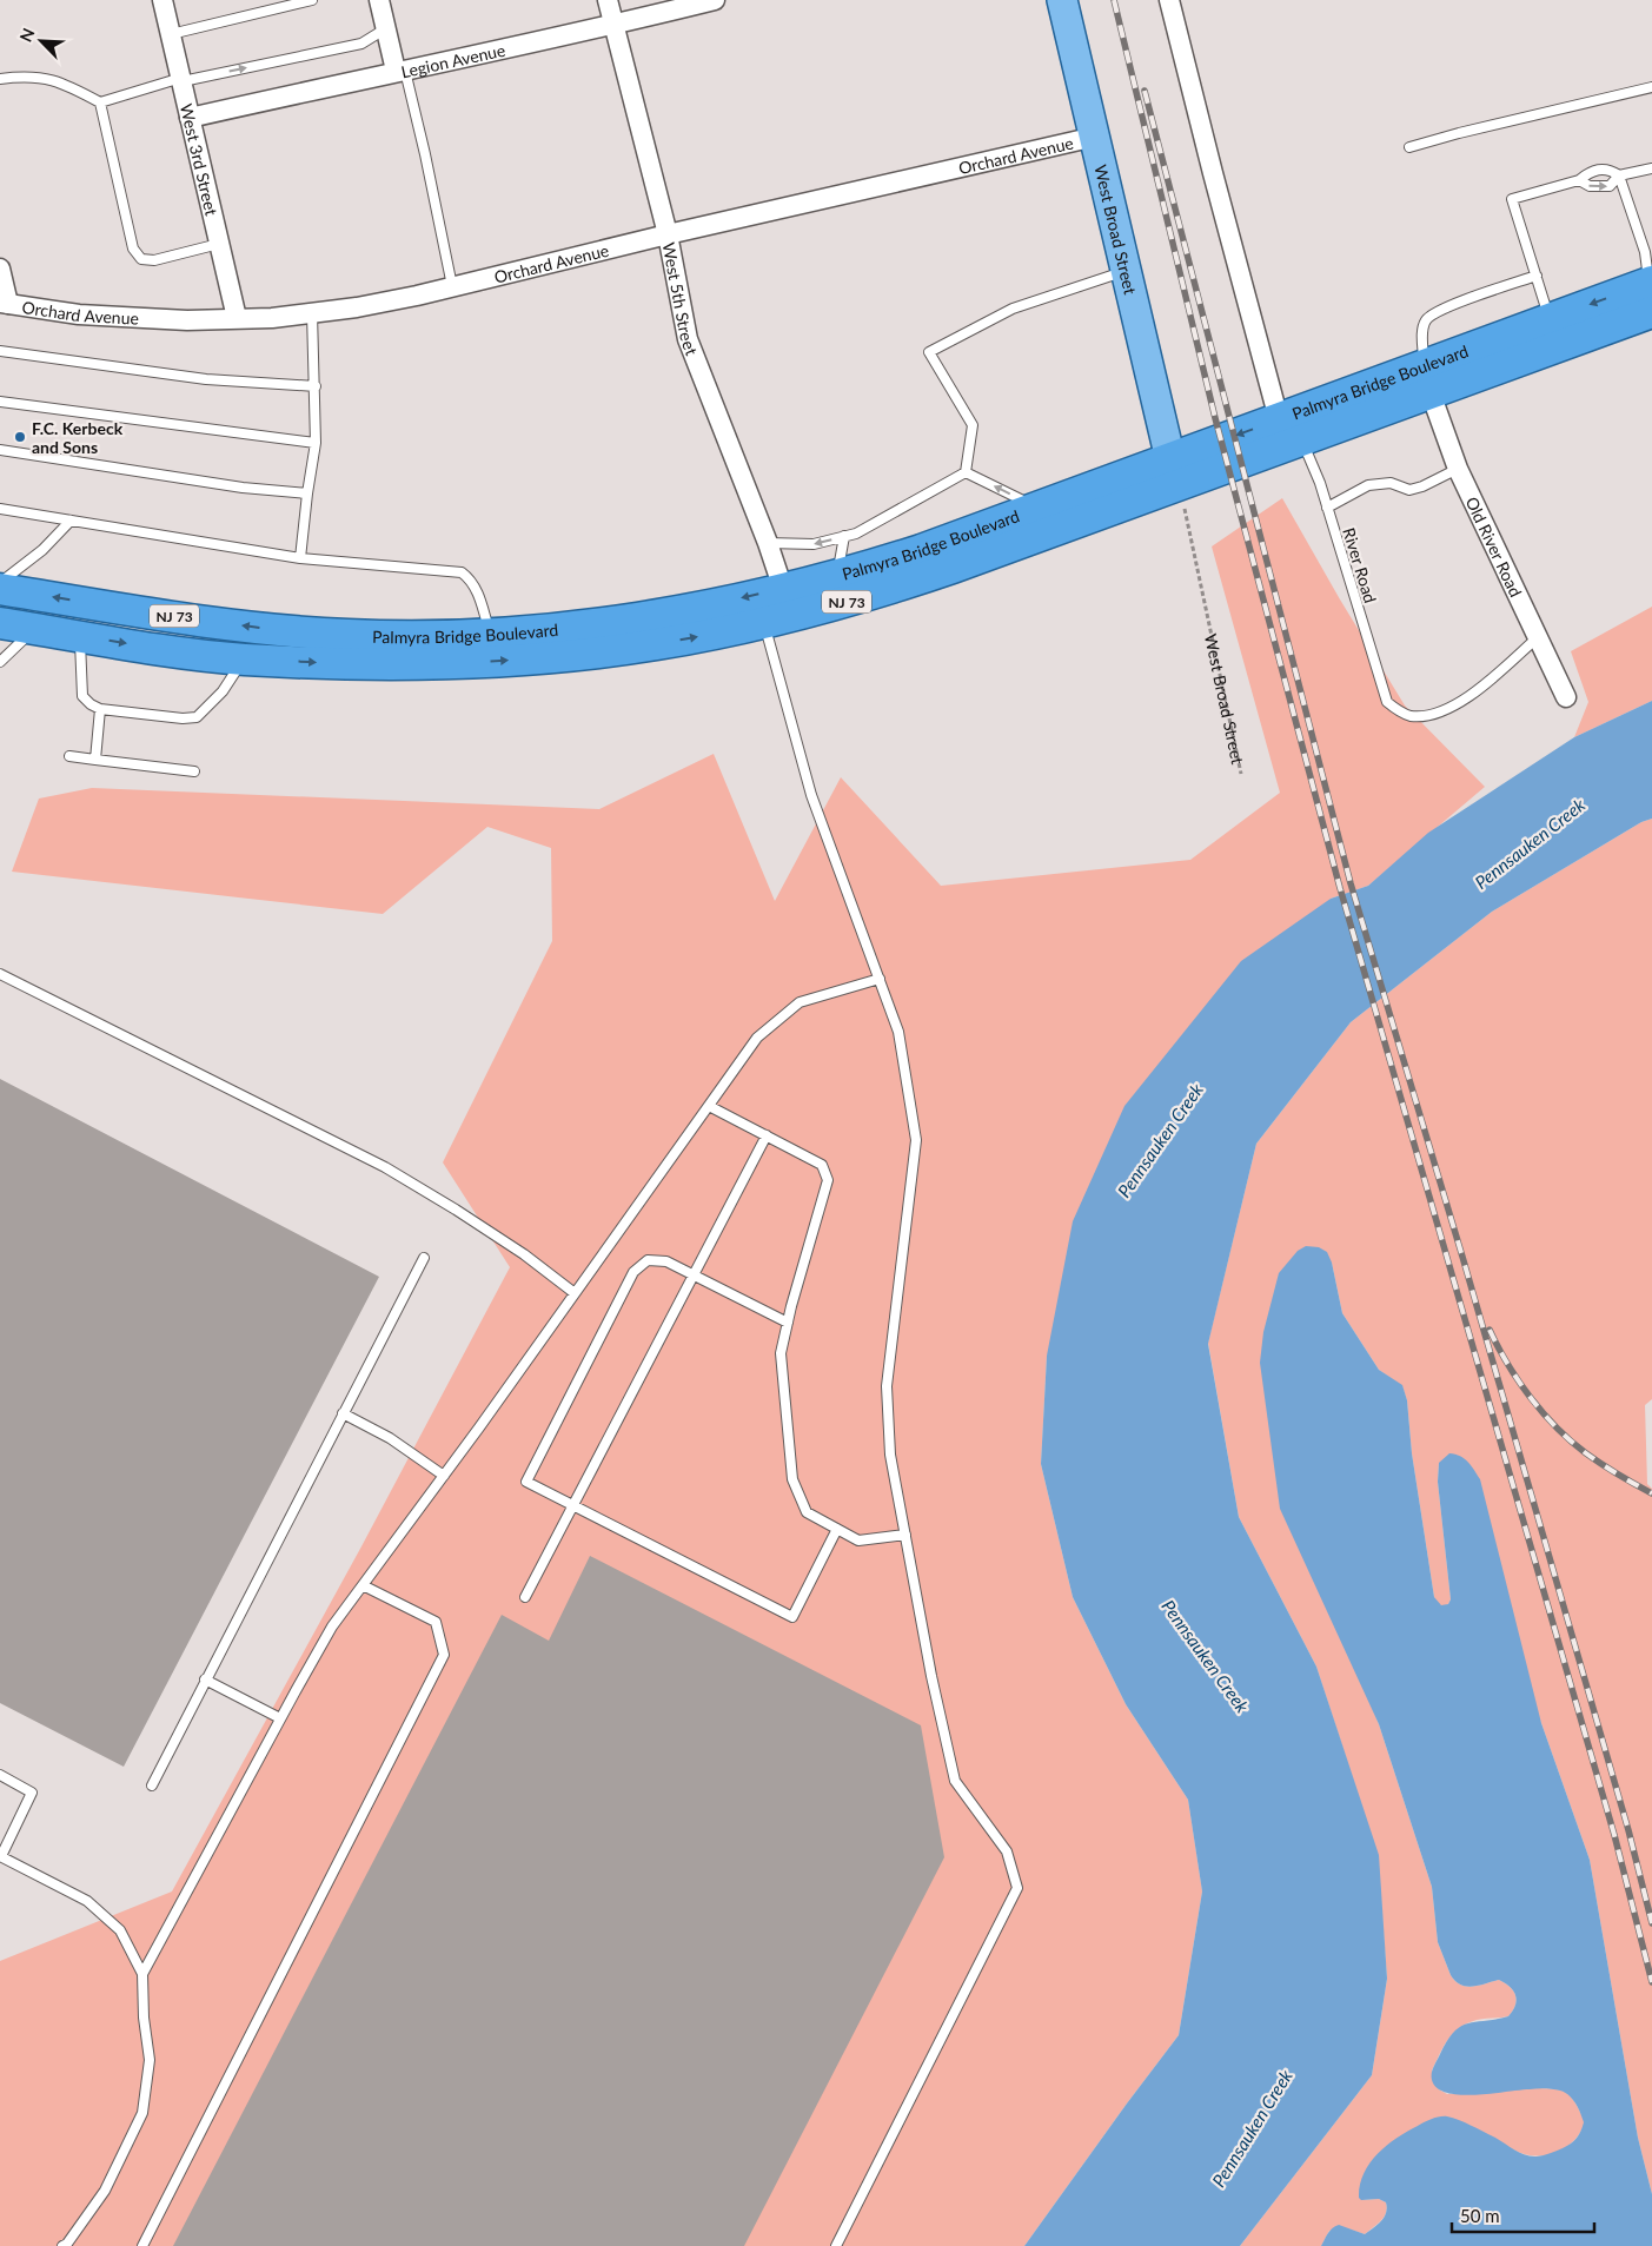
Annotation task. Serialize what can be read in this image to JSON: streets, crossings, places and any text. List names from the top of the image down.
{
  "streets": {
    "highway": ["Palmyra Bridge Boulevard", "NJ 73"],
    "main road": ["West Broad Street"],
    "street": [
      "Legion Avenue",
      "Orchard Avenue",
      "West 3rd Street",
      "West 5th Street",
      "Old River Road"
    ],
    "lane": ["River Road"]
  },
  "crossings": [
    ["Legion Avenue", "West 3rd Street"],
    ["Legion Avenue", "West 5th Street"],
    ["Orchard Avenue", "West 3rd Street"],
    ["Orchard Avenue", "West Broad Street"],
    ["Orchard Avenue", "West 5th Street"],
    ["West Broad Street", "Palmyra Bridge Boulevard"],
    ["West 5th Street", "Palmyra Bridge Boulevard"],
    ["Palmyra Bridge Boulevard", "Old River Road"],
    ["Palmyra Bridge Boulevard", "River Road"],
    ["Old River Road", "River Road"]
  ],
  "water": ["Pennsauken Creek"],
  "places": ["F.C. Kerbeck and Sons"],
  "scale_bar": "50 m",
  "north": "top left"
}
